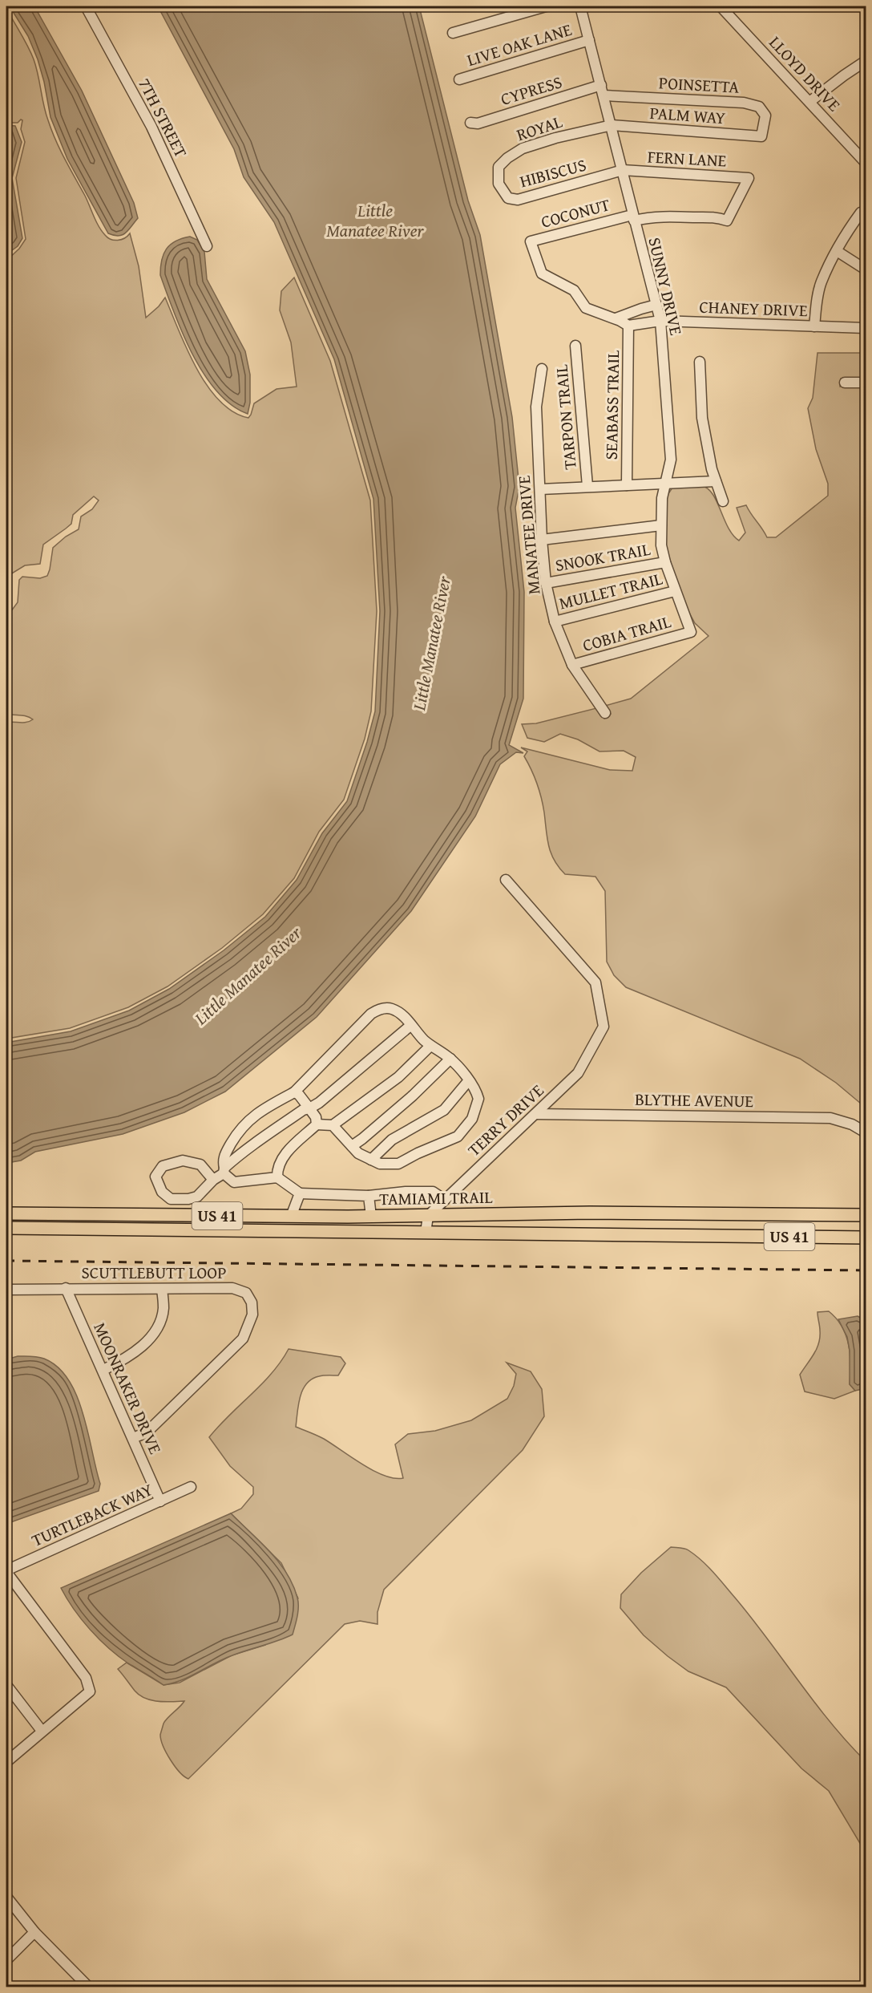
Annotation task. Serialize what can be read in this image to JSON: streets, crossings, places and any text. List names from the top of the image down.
{
  "streets": {
    "main road": ["TAMIAMI TRAIL", "US 41"],
    "street": [
      "LIVE OAK LANE",
      "LLOYD DRIVE",
      "POINSETTA",
      "CYPRESS",
      "PALM WAY",
      "7TH STREET",
      "ROYAL",
      "FERN LANE",
      "HIBISCUS",
      "COCONUT",
      "SUNNY DRIVE",
      "CHANEY DRIVE",
      "SEABASS TRAIL",
      "TARPON TRAIL",
      "MANATEE DRIVE",
      "SNOOK TRAIL",
      "MULLET TRAIL",
      "COBIA TRAIL",
      "BLYTHE AVENUE",
      "TERRY DRIVE",
      "SCUTTLEBUTT LOOP",
      "MOONRAKER DRIVE",
      "TURTLEBACK WAY"
    ]
  },
  "crossings": [
    ["LIVE OAK LANE", "SUNNY DRIVE"],
    ["POINSETTA", "PALM WAY"],
    ["POINSETTA", "SUNNY DRIVE"],
    ["CYPRESS", "SUNNY DRIVE"],
    ["PALM WAY", "ROYAL"],
    ["PALM WAY", "SUNNY DRIVE"],
    ["ROYAL", "HIBISCUS"],
    ["ROYAL", "SUNNY DRIVE"],
    ["FERN LANE", "HIBISCUS"],
    ["FERN LANE", "COCONUT"],
    ["FERN LANE", "SUNNY DRIVE"],
    ["HIBISCUS", "SUNNY DRIVE"],
    ["COCONUT", "SUNNY DRIVE"],
    ["SUNNY DRIVE", "CHANEY DRIVE"],
    ["SUNNY DRIVE", "SNOOK TRAIL"],
    ["SUNNY DRIVE", "MULLET TRAIL"],
    ["SUNNY DRIVE", "COBIA TRAIL"],
    ["CHANEY DRIVE", "SEABASS TRAIL"],
    ["MANATEE DRIVE", "SNOOK TRAIL"],
    ["MANATEE DRIVE", "MULLET TRAIL"],
    ["MANATEE DRIVE", "COBIA TRAIL"],
    ["BLYTHE AVENUE", "TERRY DRIVE"],
    ["TERRY DRIVE", "TAMIAMI TRAIL"],
    ["SCUTTLEBUTT LOOP", "MOONRAKER DRIVE"],
    ["MOONRAKER DRIVE", "TURTLEBACK WAY"]
  ],
  "water": ["Little Manatee River"]
}
